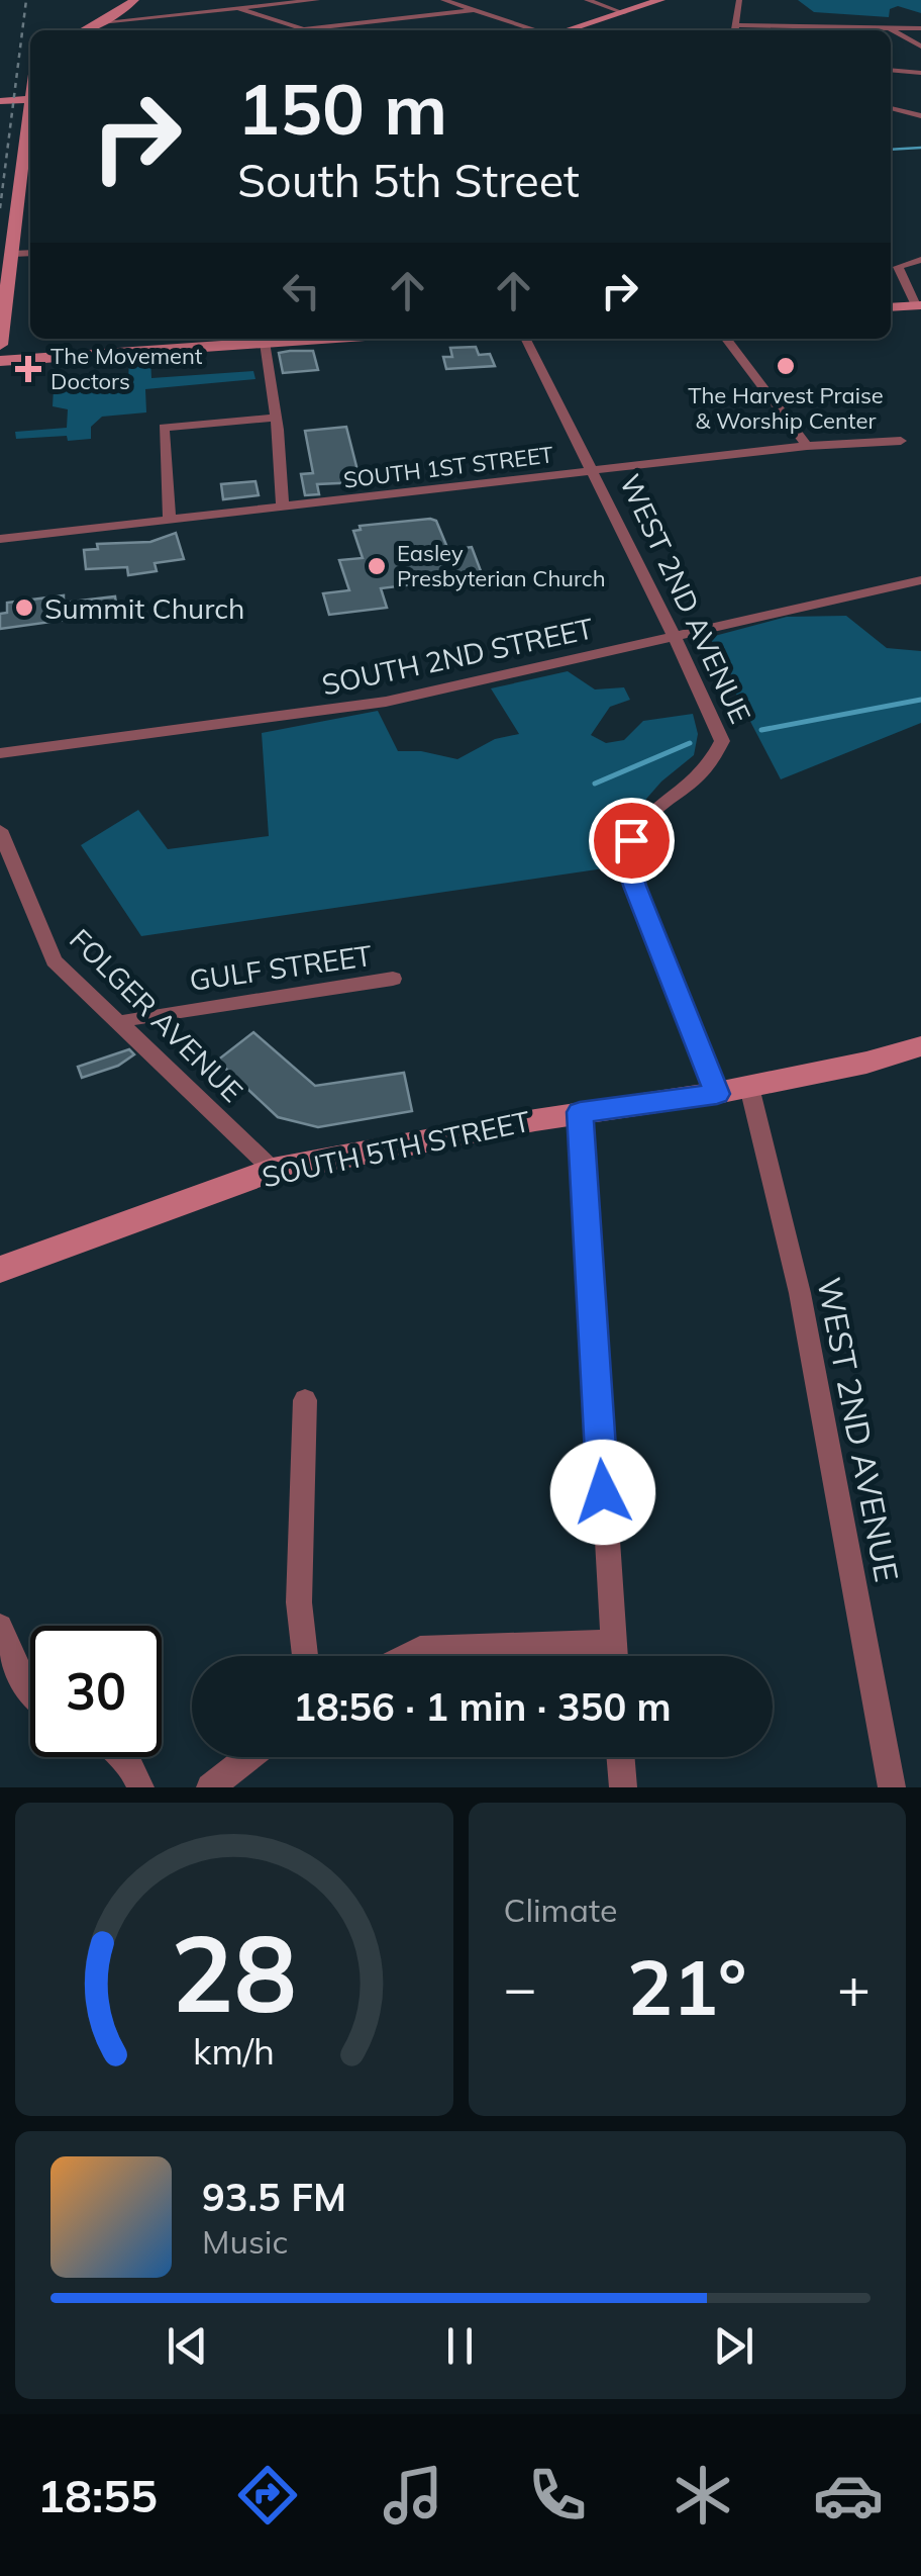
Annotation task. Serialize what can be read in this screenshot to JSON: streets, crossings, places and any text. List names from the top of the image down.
{
  "streets": {
    "main road": ["SOUTH 5TH STREET"],
    "street": [
      "SOUTH 1ST STREET",
      "WEST 2ND AVENUE",
      "SOUTH 2ND STREET",
      "GULF STREET",
      "FOLGER AVENUE"
    ]
  },
  "crossings": [
    ["SOUTH 1ST STREET", "WEST 2ND AVENUE"],
    ["WEST 2ND AVENUE", "SOUTH 2ND STREET"],
    ["WEST 2ND AVENUE", "SOUTH 5TH STREET"],
    ["GULF STREET", "FOLGER AVENUE"],
    ["FOLGER AVENUE", "SOUTH 5TH STREET"]
  ],
  "places": {
    "other": ["The Harvest Praise & Worship Center", "Easley Presbyterian Church", "Summit Church"],
    "health": ["The Movement Doctors"]
  },
  "page": {
    "turn": ["150 m", "South 5th Street"],
    "limit": "30",
    "trip": "18:56 · 1 min · 350 m",
    "tile": "Climate",
    "heat": ["−", "21°", "+"],
    "song": ["93.5 FM", "Music"],
    "tabs": "18:55",
    "gauge": ["28", "km/h"]
  }
}
